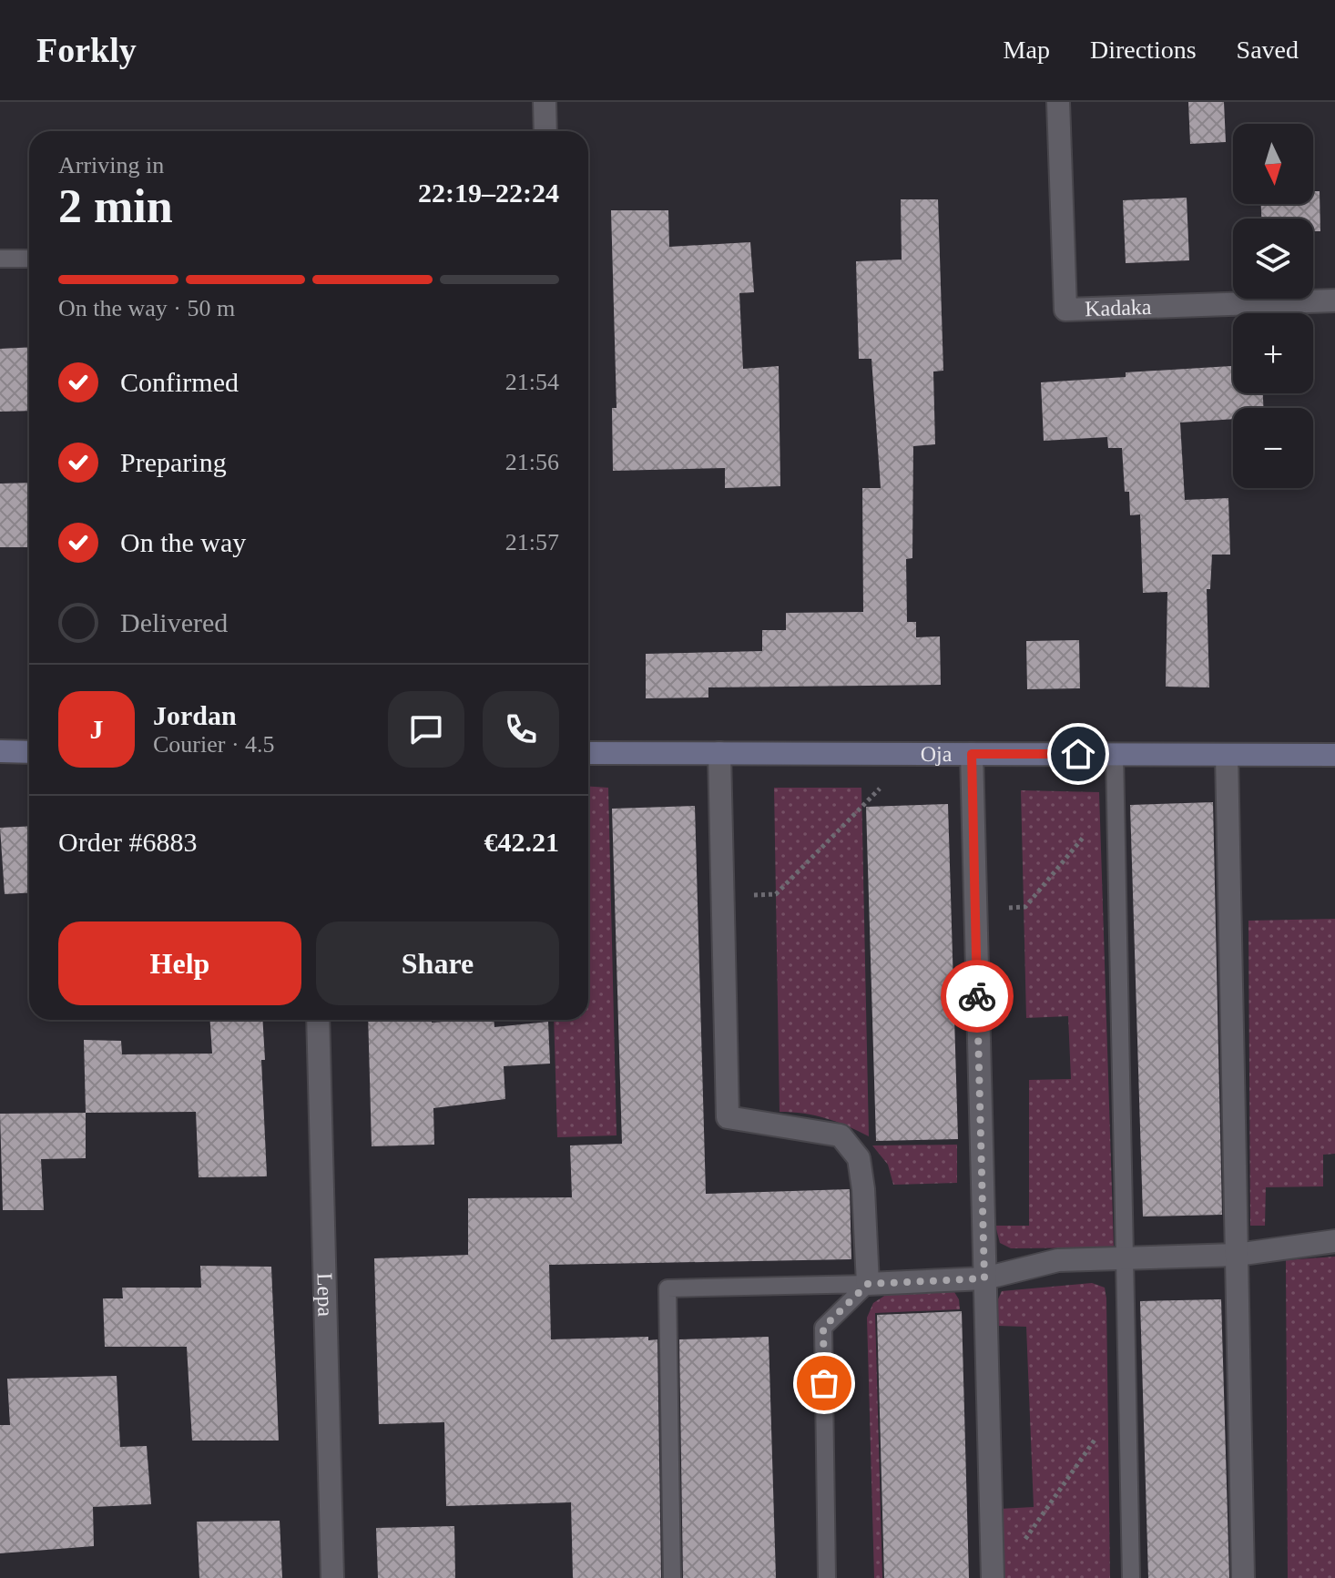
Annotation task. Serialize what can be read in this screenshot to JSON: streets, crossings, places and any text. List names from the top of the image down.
{
  "streets": {
    "street": ["Kadaka", "Oja", "Lepa"]
  },
  "north": "bottom",
  "page": {
    "header": "Forkly",
    "nav": ["Map", "Directions", "Saved"],
    "map_buttons": ["+", "−"],
    "heading": ["2 min", "Arriving in", "22:19–22:24"],
    "panel": [
      "Jordan",
      "Courier · 4.5",
      "Order #6883",
      "€42.21"
    ],
    "bar": "On the way · 50 m",
    "list": [
      ["Confirmed", "21:54"],
      ["Preparing", "21:56"],
      ["On the way", "21:57"],
      "Delivered"
    ],
    "round": "J",
    "buttons": ["Help", "Share"]
  }
}
